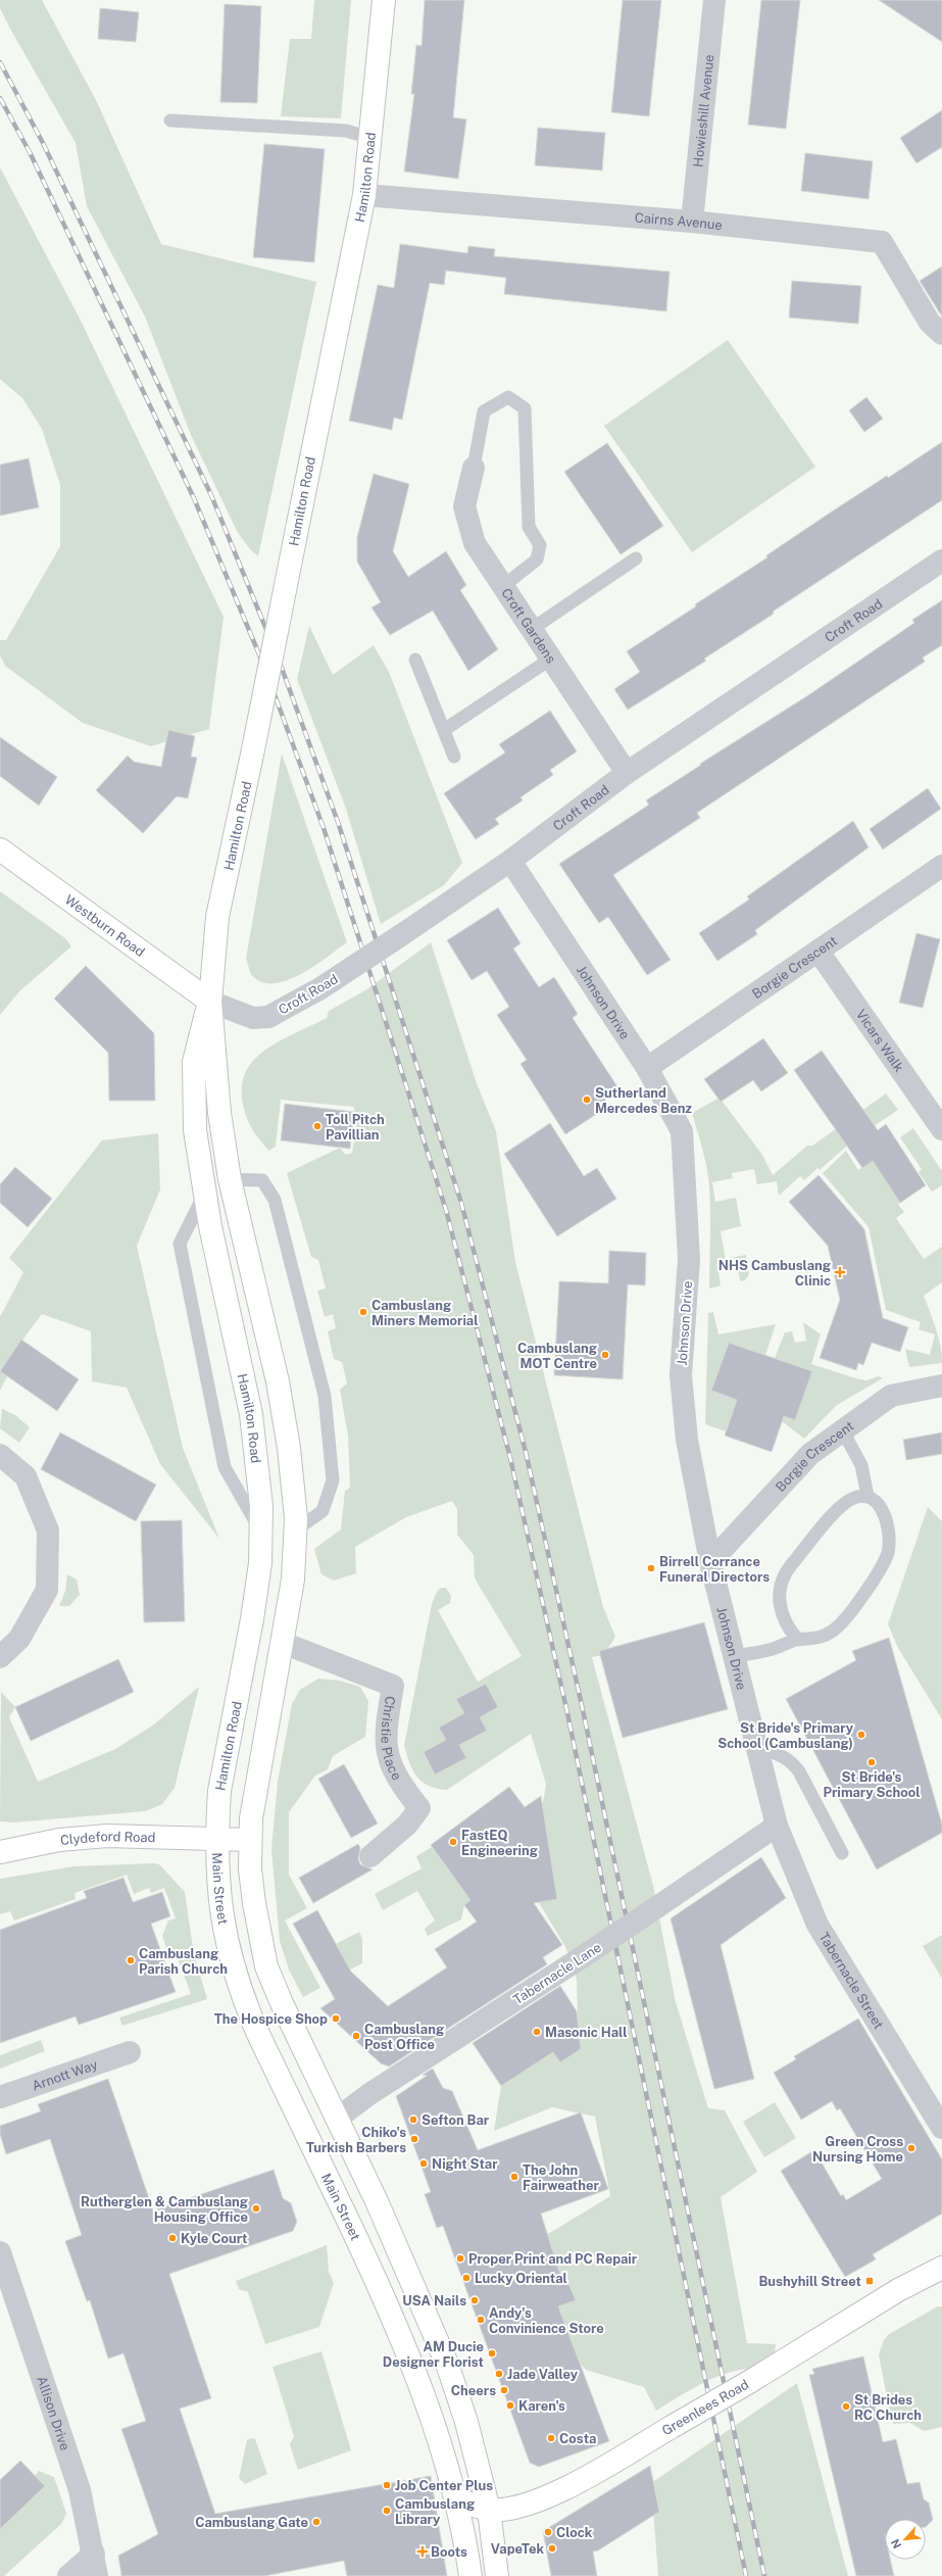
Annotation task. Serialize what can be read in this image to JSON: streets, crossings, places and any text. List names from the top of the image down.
{
  "streets": {
    "main road": [
      "Hamilton Road",
      "Westburn Road",
      "Clydeford Road",
      "Main Street",
      "Greenlees Road"
    ],
    "street": [
      "Howieshill Avenue",
      "Cairns Avenue",
      "Croft Road",
      "Croft Gardens",
      "Borgie Crescent",
      "Johnson Drive",
      "Vicars Walk",
      "Christie Place",
      "Tabernacle Lane",
      "Tabernacle Street",
      "Arnott Way",
      "Allison Drive"
    ]
  },
  "crossings": [
    ["Howieshill Avenue", "Cairns Avenue"],
    ["Hamilton Road", "Cairns Avenue"],
    ["Hamilton Road", "Croft Road"],
    ["Hamilton Road", "Westburn Road"],
    ["Hamilton Road", "Christie Place"],
    ["Hamilton Road", "Clydeford Road"],
    ["Hamilton Road", "Main Street"],
    ["Croft Road", "Croft Gardens"],
    ["Croft Road", "Westburn Road"],
    ["Croft Road", "Johnson Drive"],
    ["Borgie Crescent", "Johnson Drive"],
    ["Borgie Crescent", "Vicars Walk"],
    ["Johnson Drive", "Tabernacle Lane"],
    ["Johnson Drive", "Tabernacle Street"],
    ["Clydeford Road", "Main Street"],
    ["Main Street", "Greenlees Road"],
    ["Tabernacle Lane", "Tabernacle Street"]
  ],
  "places": {
    "other": [
      "Sutherland Mercedes Benz",
      "Toll Pitch Pavillian",
      "Cambuslang Miners Memorial",
      "Cambuslang MOT Centre",
      "Birrell Corrance Funeral Directors",
      "St Bride's Primary School (Cambuslang)",
      "St Bride's Primary School",
      "FastEQ Engineering",
      "Cambuslang Parish Church",
      "The Hospice Shop",
      "Masonic Hall",
      "Cambuslang Post Office",
      "Sefton Bar",
      "Chiko's Turkish Barbers",
      "Green Cross Nursing Home",
      "Night Star",
      "The John Fairweather",
      "Rutherglen & Cambuslang Housing Office",
      "Kyle Court",
      "Proper Print and PC Repair",
      "Lucky Oriental",
      "USA Nails",
      "Andy's Convinience Store",
      "AM Ducie Designer Florist",
      "Jade Valley",
      "Cheers",
      "Karen's",
      "St Brides RC Church",
      "Costa",
      "Job Center Plus",
      "Cambuslang Library",
      "Cambuslang Gate",
      "Clock",
      "VapeTek"
    ],
    "health": ["NHS Cambuslang Clinic", "Boots"],
    "transit": ["Bushyhill Street"]
  },
  "north": "bottom left"
}
